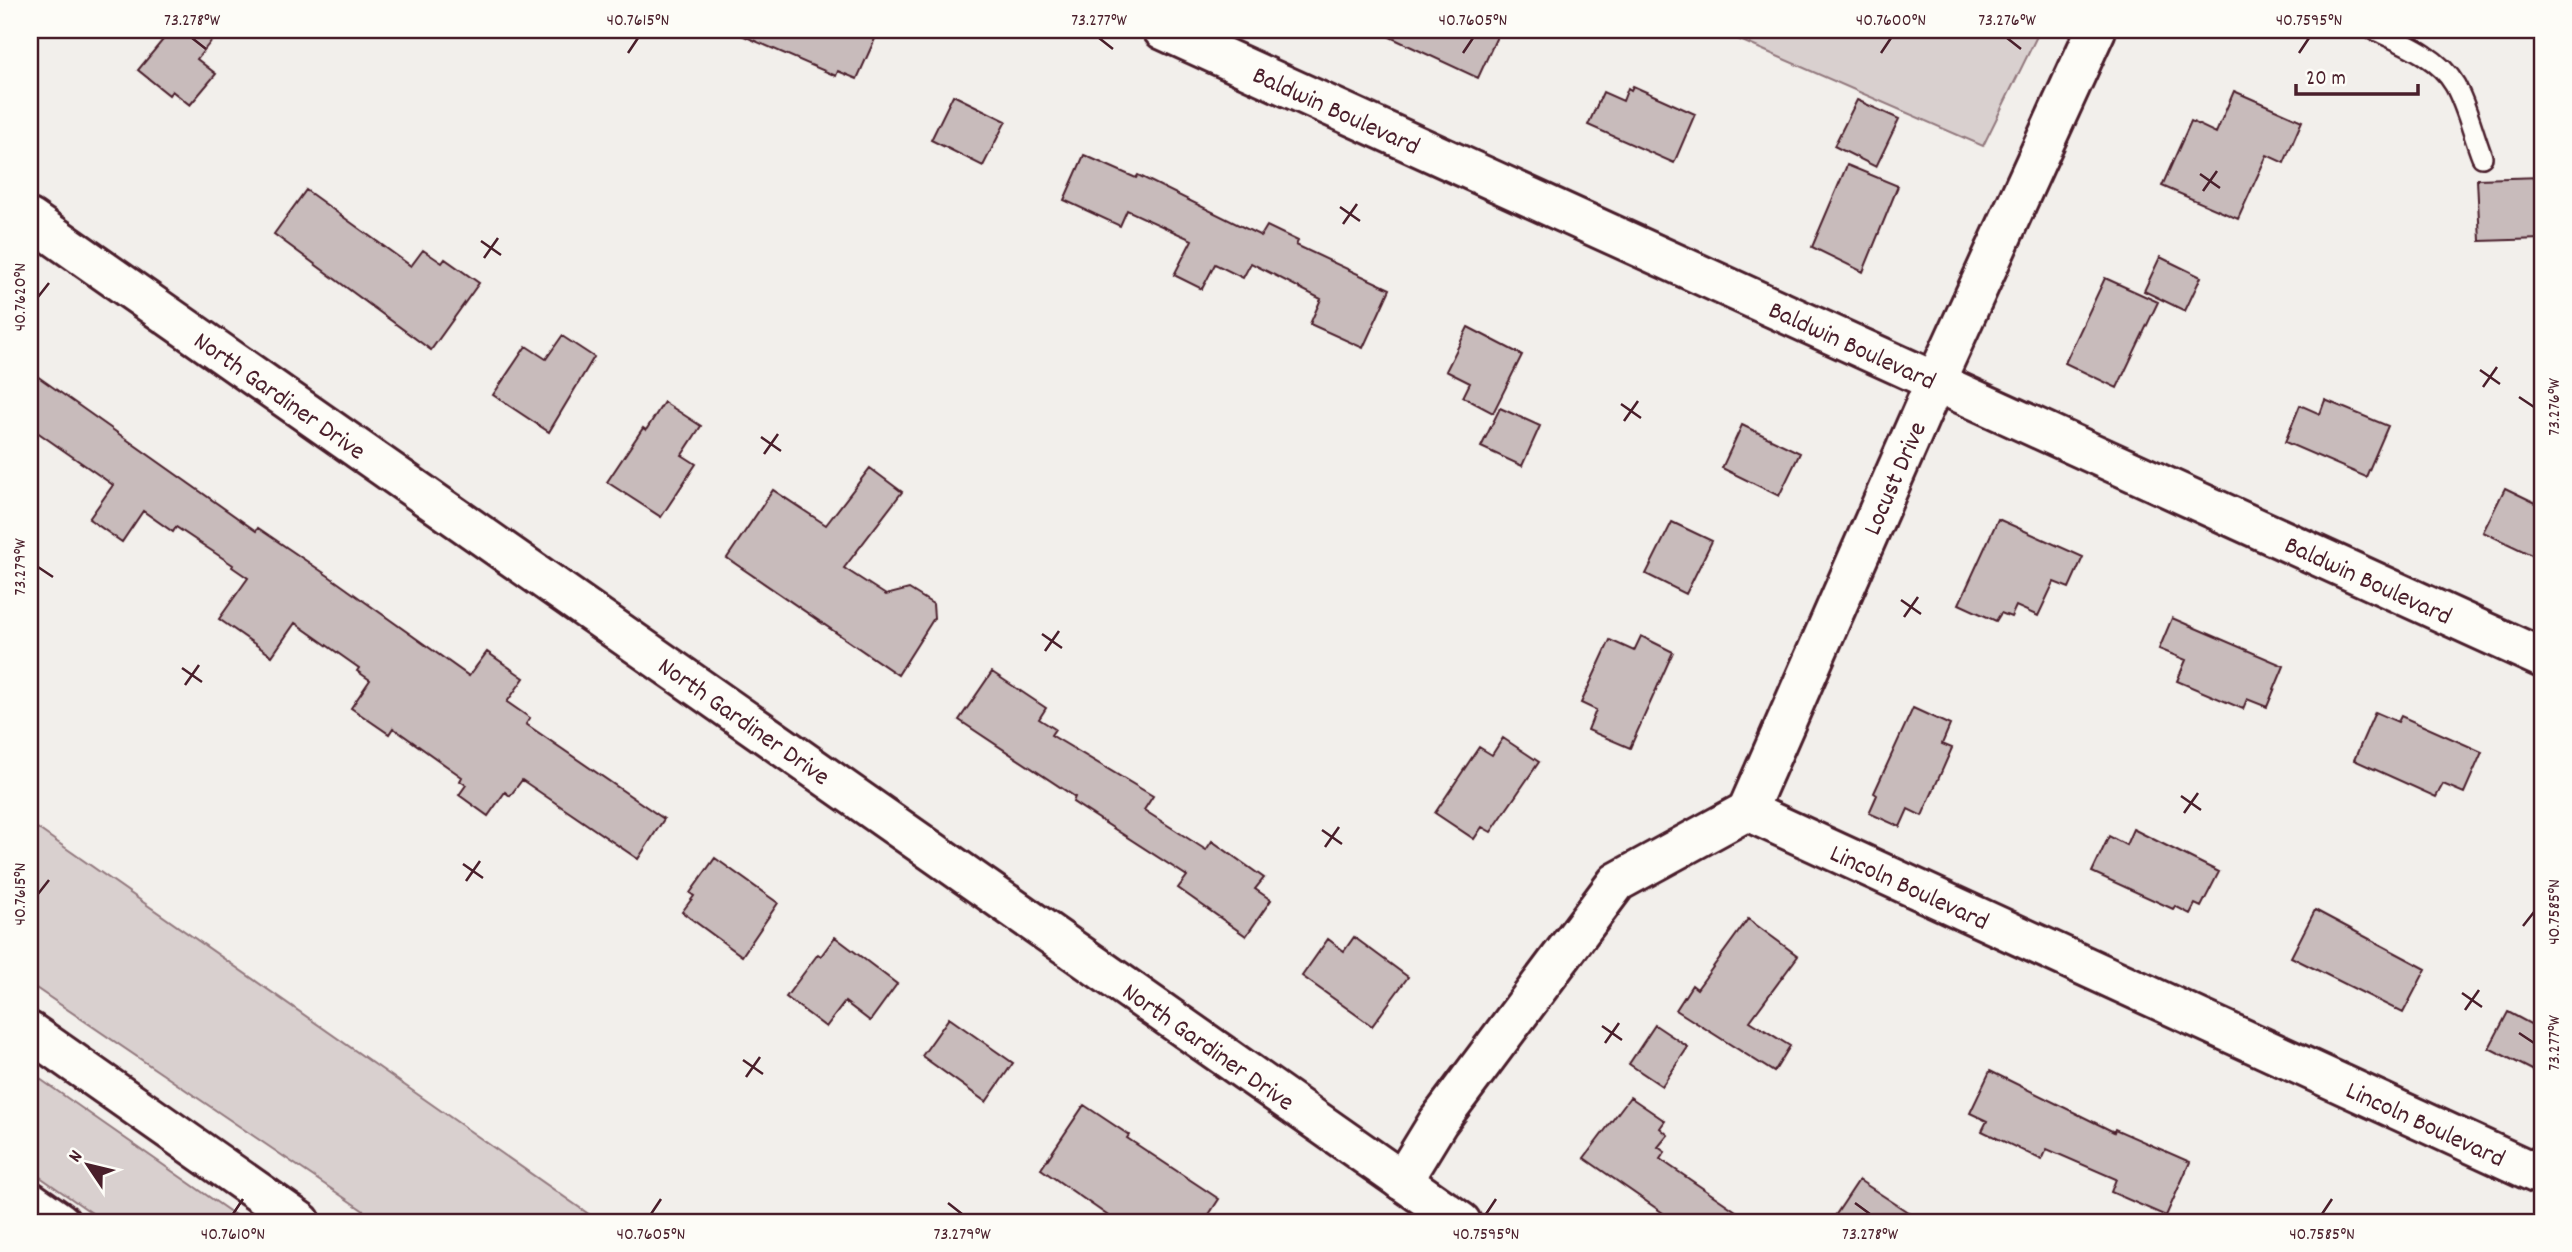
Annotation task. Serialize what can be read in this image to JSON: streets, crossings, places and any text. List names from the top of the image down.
{
  "streets": {
    "main road": [
      "Baldwin Boulevard",
      "North Gardiner Drive",
      "Locust Drive",
      "Lincoln Boulevard"
    ]
  },
  "crossings": [
    ["Baldwin Boulevard", "Locust Drive"],
    ["Locust Drive", "Lincoln Boulevard"]
  ],
  "scale_bar": "20 m",
  "north": "top left",
  "coordinates": [
    "73.278°W",
    "40.7615°N",
    "73.277°W",
    "40.7605°N",
    "40.7600°N",
    "73.276°W",
    "40.7595°N",
    "40.7620°N",
    "73.279°W",
    "40.7585°N",
    "40.7610°N"
  ]
}
